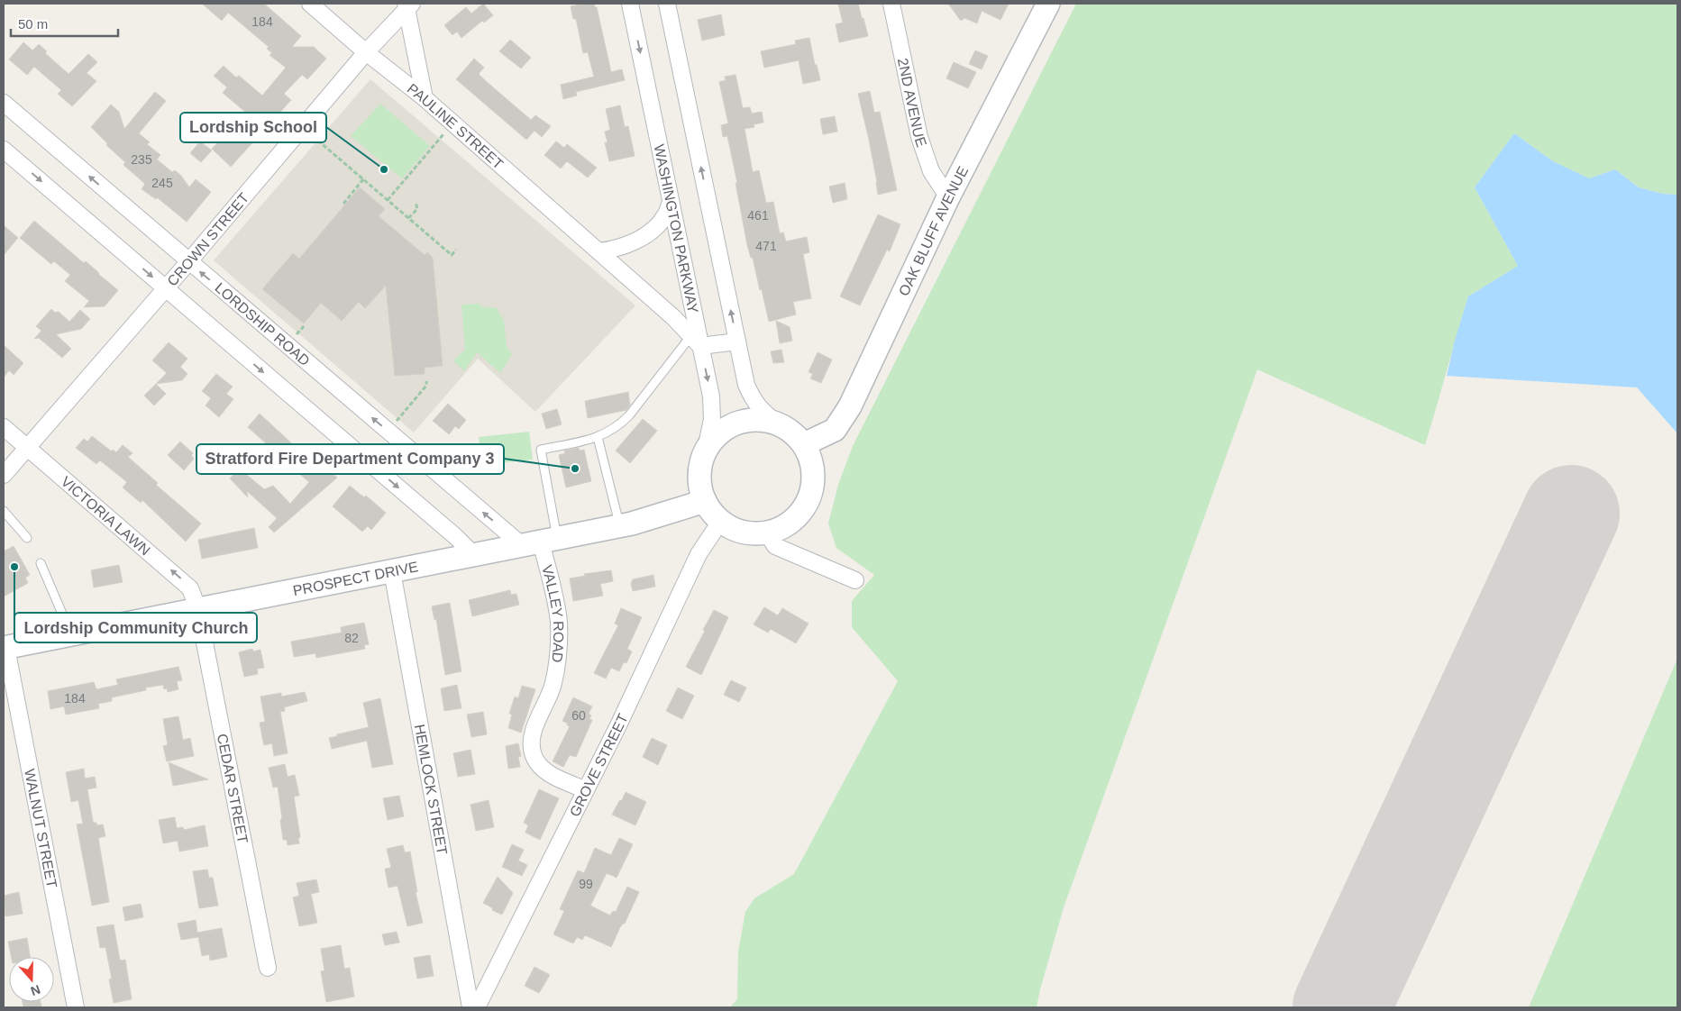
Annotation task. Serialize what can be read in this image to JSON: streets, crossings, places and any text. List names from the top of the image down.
{
  "streets": {
    "main road": ["OAK BLUFF AVENUE", "PROSPECT DRIVE"],
    "street": [
      "2ND AVENUE",
      "PAULINE STREET",
      "WASHINGTON PARKWAY",
      "CROWN STREET",
      "LORDSHIP ROAD",
      "VICTORIA LAWN",
      "VALLEY ROAD",
      "GROVE STREET",
      "CEDAR STREET",
      "HEMLOCK STREET",
      "WALNUT STREET"
    ]
  },
  "crossings": [
    ["2ND AVENUE", "OAK BLUFF AVENUE"],
    ["PAULINE STREET", "WASHINGTON PARKWAY"],
    ["PAULINE STREET", "CROWN STREET"],
    ["WASHINGTON PARKWAY", "OAK BLUFF AVENUE"],
    ["WASHINGTON PARKWAY", "PROSPECT DRIVE"],
    ["WASHINGTON PARKWAY", "GROVE STREET"],
    ["OAK BLUFF AVENUE", "PROSPECT DRIVE"],
    ["OAK BLUFF AVENUE", "GROVE STREET"],
    ["CROWN STREET", "LORDSHIP ROAD"],
    ["CROWN STREET", "VICTORIA LAWN"],
    ["LORDSHIP ROAD", "PROSPECT DRIVE"],
    ["LORDSHIP ROAD", "VALLEY ROAD"],
    ["VICTORIA LAWN", "PROSPECT DRIVE"],
    ["VICTORIA LAWN", "CEDAR STREET"],
    ["PROSPECT DRIVE", "VALLEY ROAD"],
    ["PROSPECT DRIVE", "GROVE STREET"],
    ["PROSPECT DRIVE", "CEDAR STREET"],
    ["PROSPECT DRIVE", "HEMLOCK STREET"],
    ["PROSPECT DRIVE", "WALNUT STREET"],
    ["VALLEY ROAD", "GROVE STREET"]
  ],
  "one_way": ["VICTORIA LAWN"],
  "places": ["Lordship School", "Stratford Fire Department Company 3", "Lordship Community Church"],
  "house_numbers": [
    "184",
    "235",
    "245",
    "461",
    "471",
    "82",
    "184",
    "60",
    "99"
  ],
  "scale_bar": "50 m",
  "north": "bottom"
}
